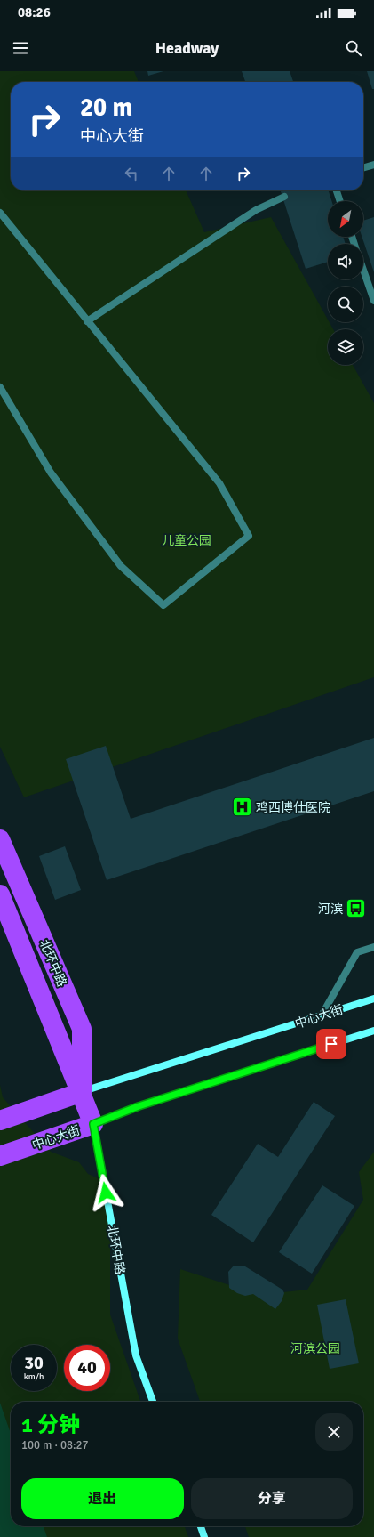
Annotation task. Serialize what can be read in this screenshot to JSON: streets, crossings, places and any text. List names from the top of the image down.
{
  "streets": {
    "highway": ["北环中路", "中心大街"]
  },
  "crossings": [
    ["北环中路", "中心大街"]
  ],
  "parks": ["儿童公园", "河滨公园"],
  "places": {
    "hospital": ["鸡西博仕医院"],
    "bus stop": ["河滨"]
  },
  "north": "bottom left",
  "page": {
    "status": "08:26",
    "header": "Headway",
    "turn": ["20 m", "中心大街"],
    "speed": "30 km/h",
    "limit": "40",
    "heading": ["1 分钟", "100 m · 08:27"],
    "buttons": ["退出", "分享"]
  }
}
